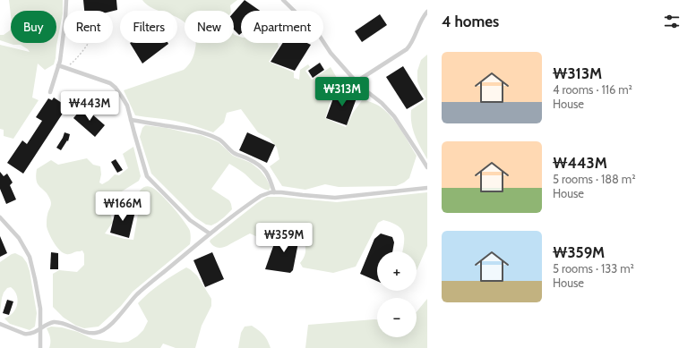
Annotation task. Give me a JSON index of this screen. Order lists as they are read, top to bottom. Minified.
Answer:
{"page":{"heading":"4 homes","chip":["Buy","Rent","Filters","New","Apartment"],"list":[{"name":"₩313M","note":"4 rooms · 116 m² · House"},{"name":"₩443M","note":"5 rooms · 188 m² · House"},{"name":"₩359M","note":"5 rooms · 133 m² · House"}],"price":["₩313M","₩443M","₩166M","₩359M"],"map_buttons":["+","−"]}}
